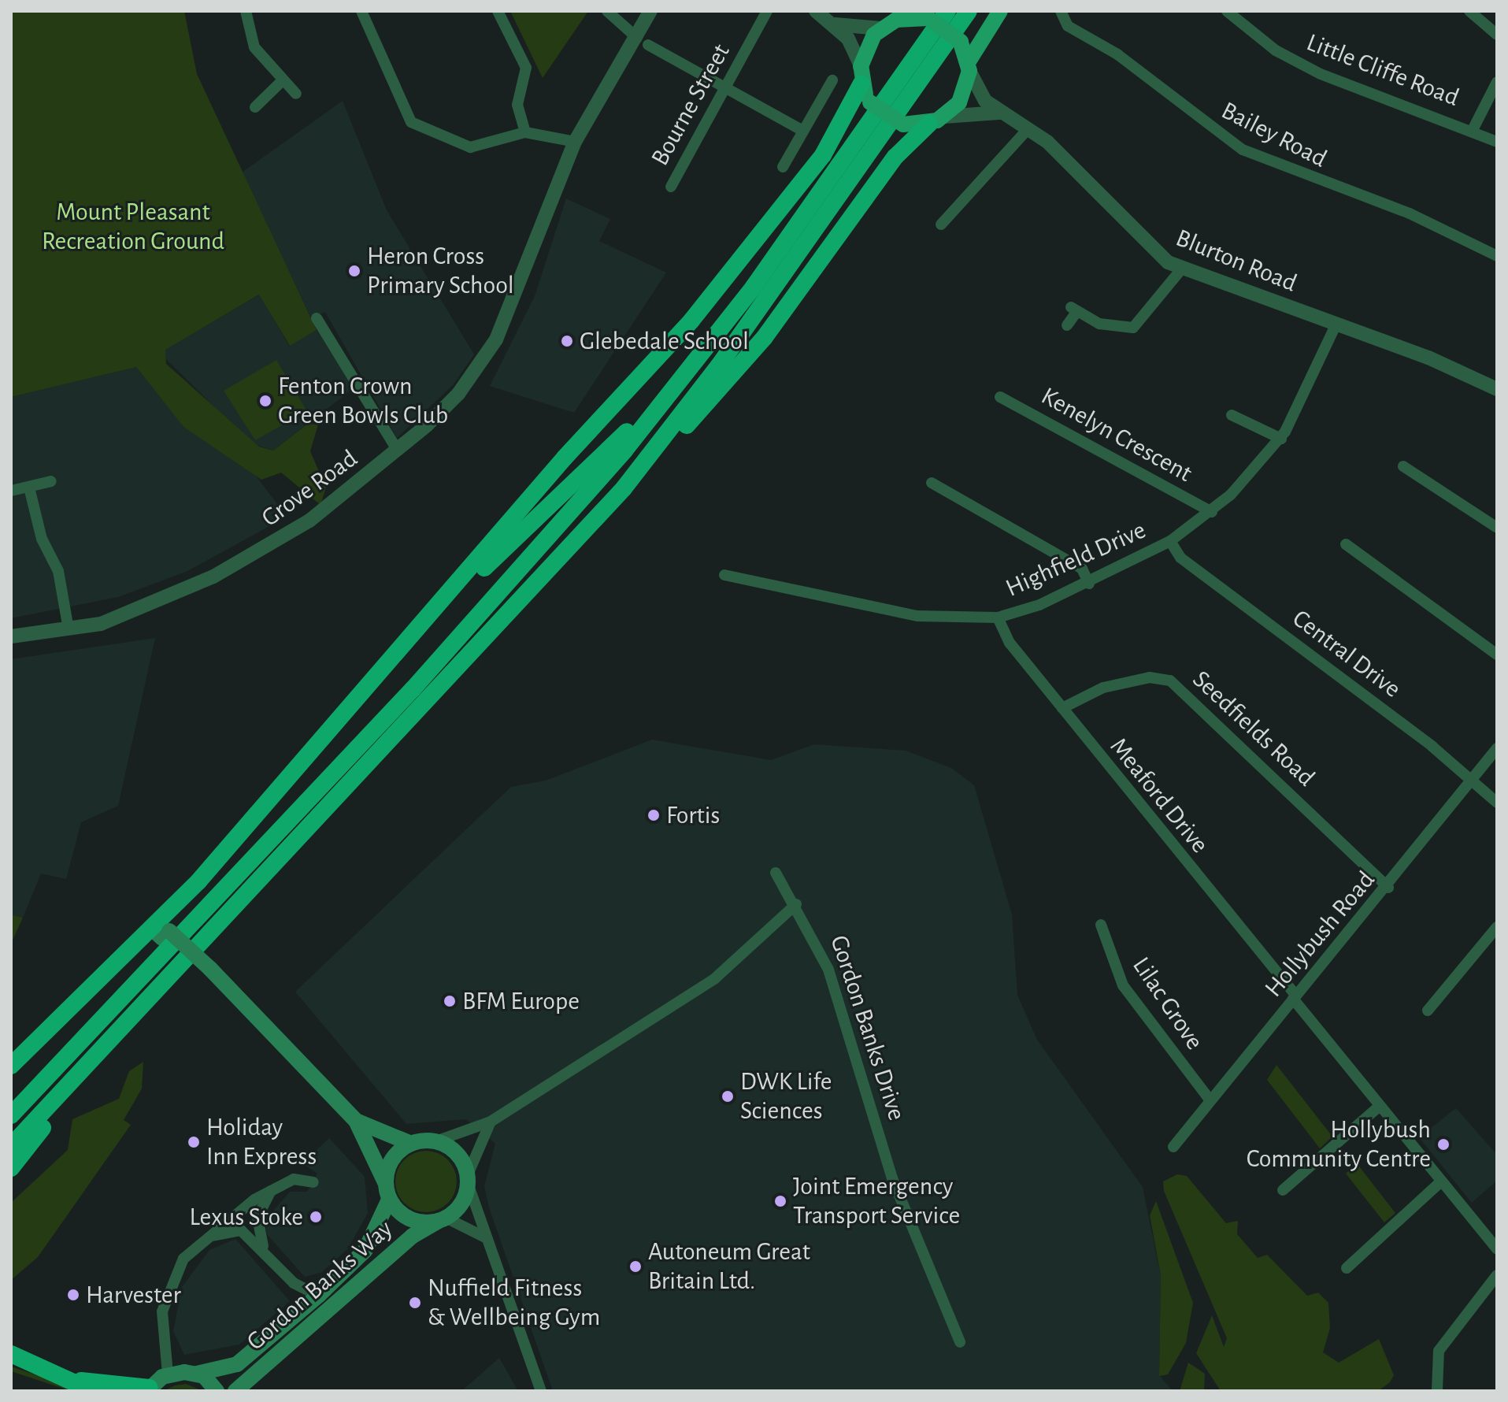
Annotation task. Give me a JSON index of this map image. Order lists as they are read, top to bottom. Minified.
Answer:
{"streets":{"main road":["Gordon Banks Way"],"street":["Little Cliffe Road","Bourne Street","Bailey Road","Blurton Road","Kenelyn Crescent","Grove Road","Highfield Drive","Central Drive","Seedfields Road","Meaford Drive","Hollybush Road","Lilac Grove","Gordon Banks Drive"]},"crossings":[["Blurton Road","Highfield Drive"],["Kenelyn Crescent","Highfield Drive"],["Highfield Drive","Central Drive"],["Highfield Drive","Meaford Drive"],["Central Drive","Hollybush Road"],["Seedfields Road","Meaford Drive"],["Seedfields Road","Hollybush Road"],["Meaford Drive","Hollybush Road"],["Hollybush Road","Lilac Grove"]],"parks":["Mount Pleasant Recreation Ground"],"places":["Heron Cross Primary School","Glebedale School","Fenton Crown Green Bowls Club","Fortis","BFM Europe","DWK Life Sciences","Holiday Inn Express","Hollybush Community Centre","Joint Emergency Transport Service","Lexus Stoke","Autoneum Great Britain Ltd.","Harvester","Nuffield Fitness & Wellbeing Gym"]}
